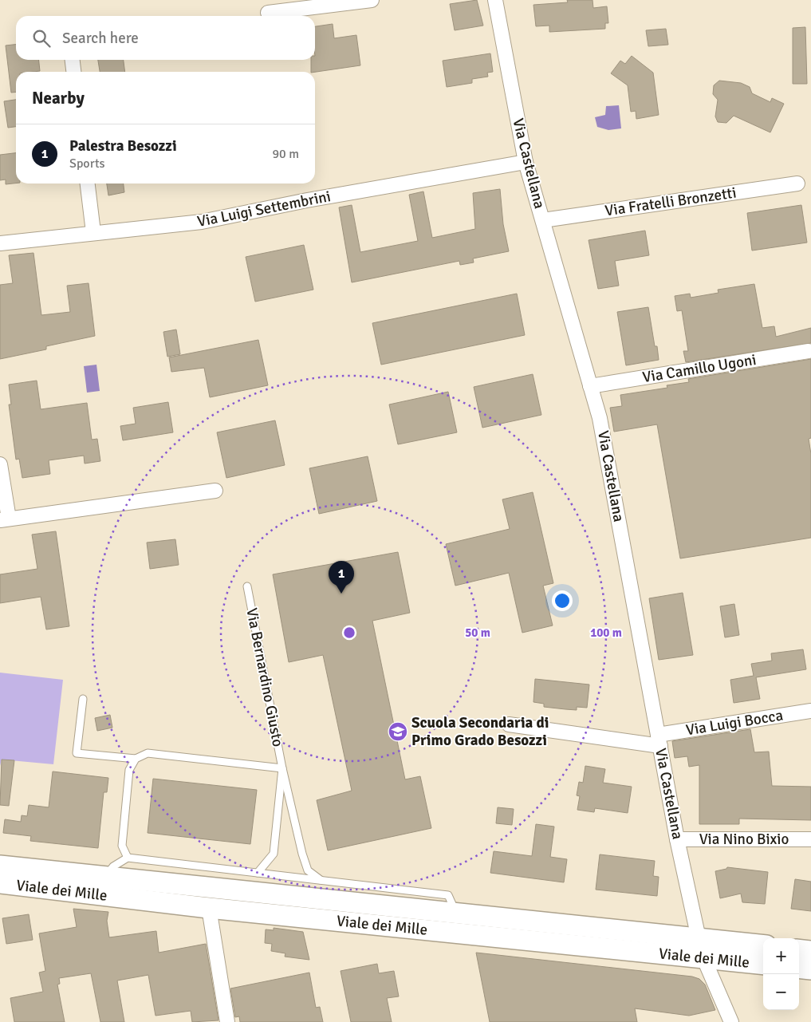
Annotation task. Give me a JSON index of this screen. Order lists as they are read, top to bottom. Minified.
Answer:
{"streets":{"main road":["Viale dei Mille"],"street":["Via Castellana","Via Fratelli Bronzetti","Via Luigi Settembrini","Via Camillo Ugoni","Via Luigi Bocca","Via Nino Bixio"],"lane":["Via Bernardino Giusto"]},"crossings":[["Via Castellana","Via Fratelli Bronzetti"],["Via Castellana","Via Luigi Settembrini"],["Via Castellana","Via Camillo Ugoni"],["Via Castellana","Via Luigi Bocca"],["Via Castellana","Via Nino Bixio"],["Via Castellana","Viale dei Mille"]],"places":{"school or university":["Scuola Secondaria di Primo Grado Besozzi"]},"page":{"search":"Search here","heading":"Nearby","list":[{"mark":"1","name":"Palestra Besozzi","note":"Sports","value":"90 m"}],"pins":"1","map_buttons":["+","−"]},"rings":["50 m","100 m"]}
